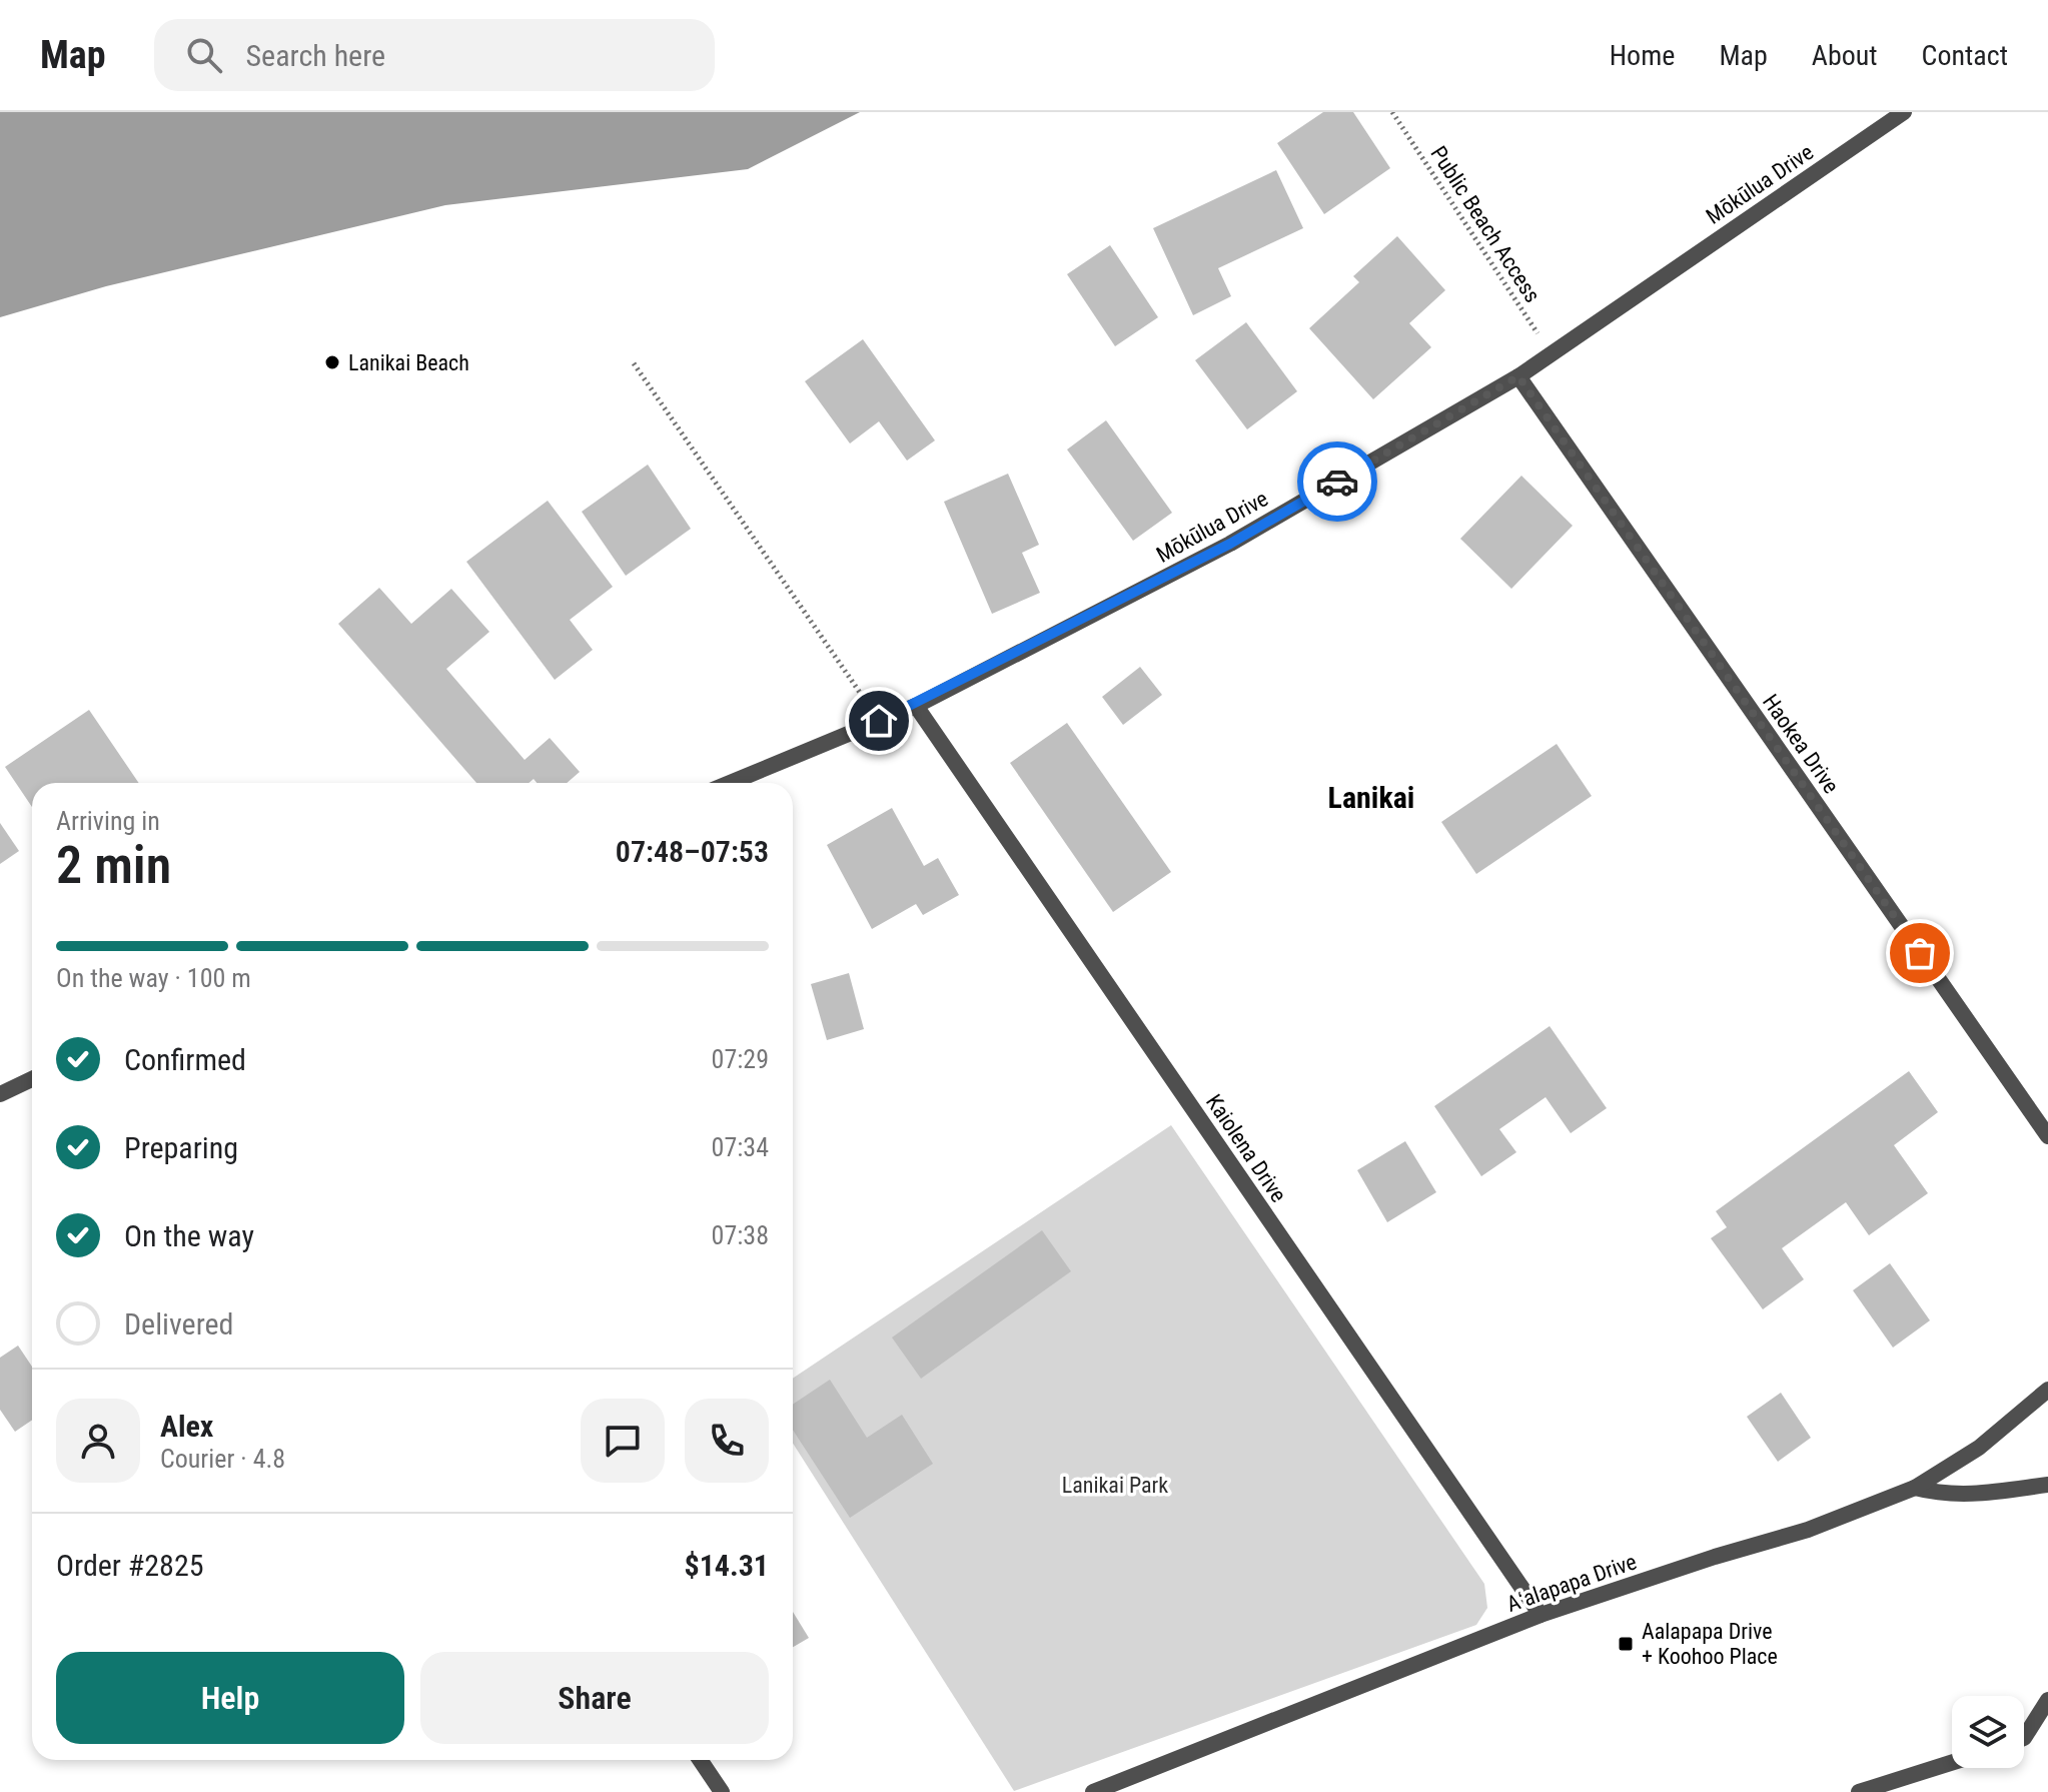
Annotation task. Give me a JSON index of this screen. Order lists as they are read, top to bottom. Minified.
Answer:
{"streets":{"street":["Mōkūlua Drive","Haokea Drive","Kaiolena Drive","Aʻalapapa Drive"],"path":["Public Beach Access"]},"crossings":[["Mōkūlua Drive","Public Beach Access"],["Mōkūlua Drive","Haokea Drive"],["Mōkūlua Drive","Kaiolena Drive"],["Kaiolena Drive","Aʻalapapa Drive"]],"districts":["Lanikai"],"parks":["Lanikai Park"],"places":{"other":["Lanikai Beach"],"transit":["Aalapapa Drive + Koohoo Place"]},"page":{"header":"Map","search":"Search here","nav":["Home","Map","About","Contact"],"heading":["2 min","Arriving in","07:48–07:53"],"panel":["Alex","Courier · 4.8","Order #2825","$14.31"],"bar":"On the way · 100 m","list":[["Confirmed","07:29"],["Preparing","07:34"],["On the way","07:38"],"Delivered"],"buttons":["Help","Share"]}}
